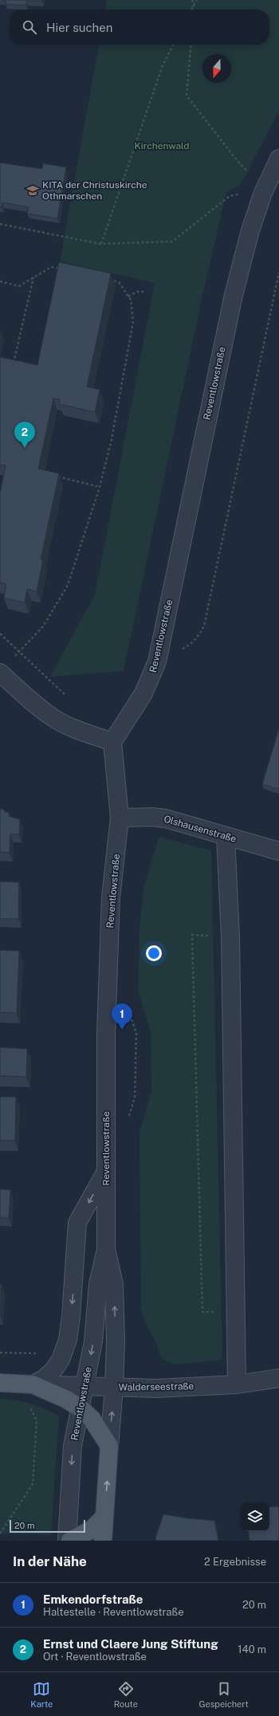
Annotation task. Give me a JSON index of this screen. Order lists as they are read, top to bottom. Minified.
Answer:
{"streets":{"main road":["Reventlowstraße","Walderseestraße"],"street":["Olshausenstraße"]},"crossings":[["Reventlowstraße","Olshausenstraße"],["Reventlowstraße","Walderseestraße"]],"parks":["Kirchenwald"],"places":{"school or university":["KITA der Christuskirche Othmarschen"]},"scale_bar":"20 m","north":"bottom","page":{"search":"Hier suchen","pins":["2","1"],"scale":"20 m","heading":["In der Nähe","2 Ergebnisse"],"list":[{"mark":"1","name":"Emkendorfstraße","note":"Haltestelle · Reventlowstraße","value":"20 m"},{"mark":"2","name":"Ernst und Claere Jung Stiftung","note":"Ort · Reventlowstraße","value":"140 m"}],"nav":["Karte","Route","Gespeichert"]}}
